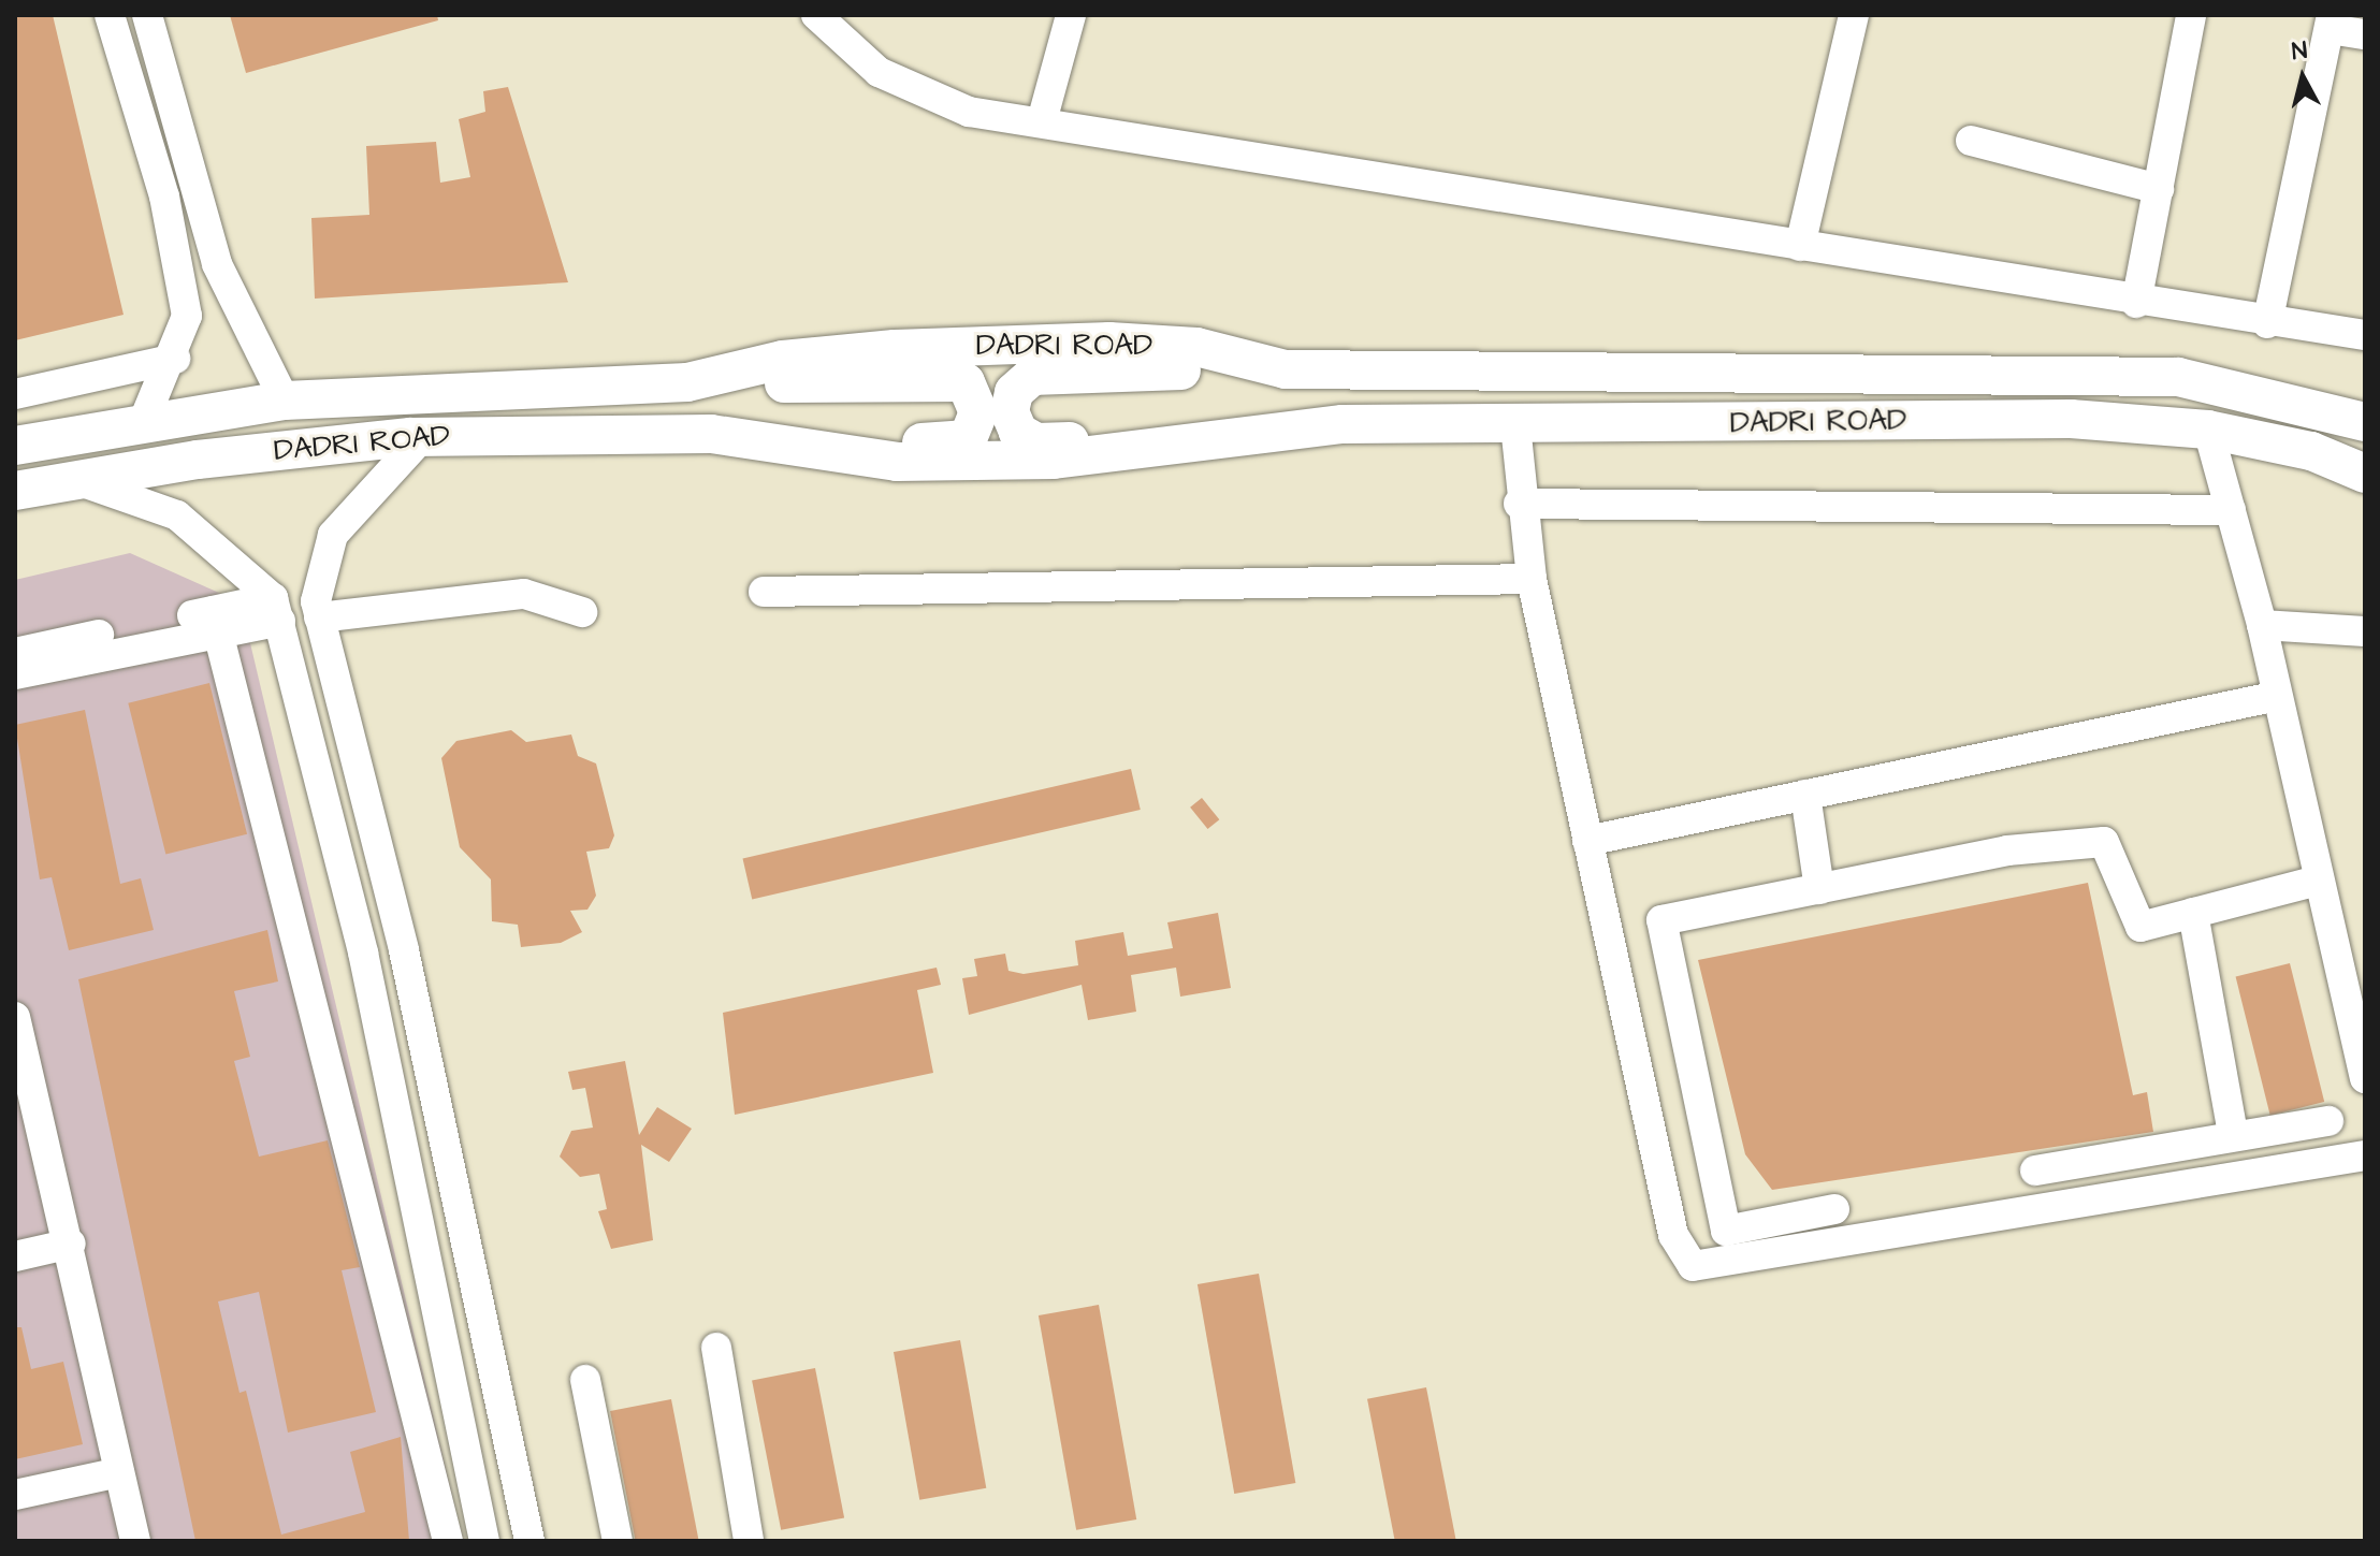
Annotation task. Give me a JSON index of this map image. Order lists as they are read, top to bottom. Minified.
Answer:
{"streets":{"main road":["DADRI ROAD"]},"north":"top"}
